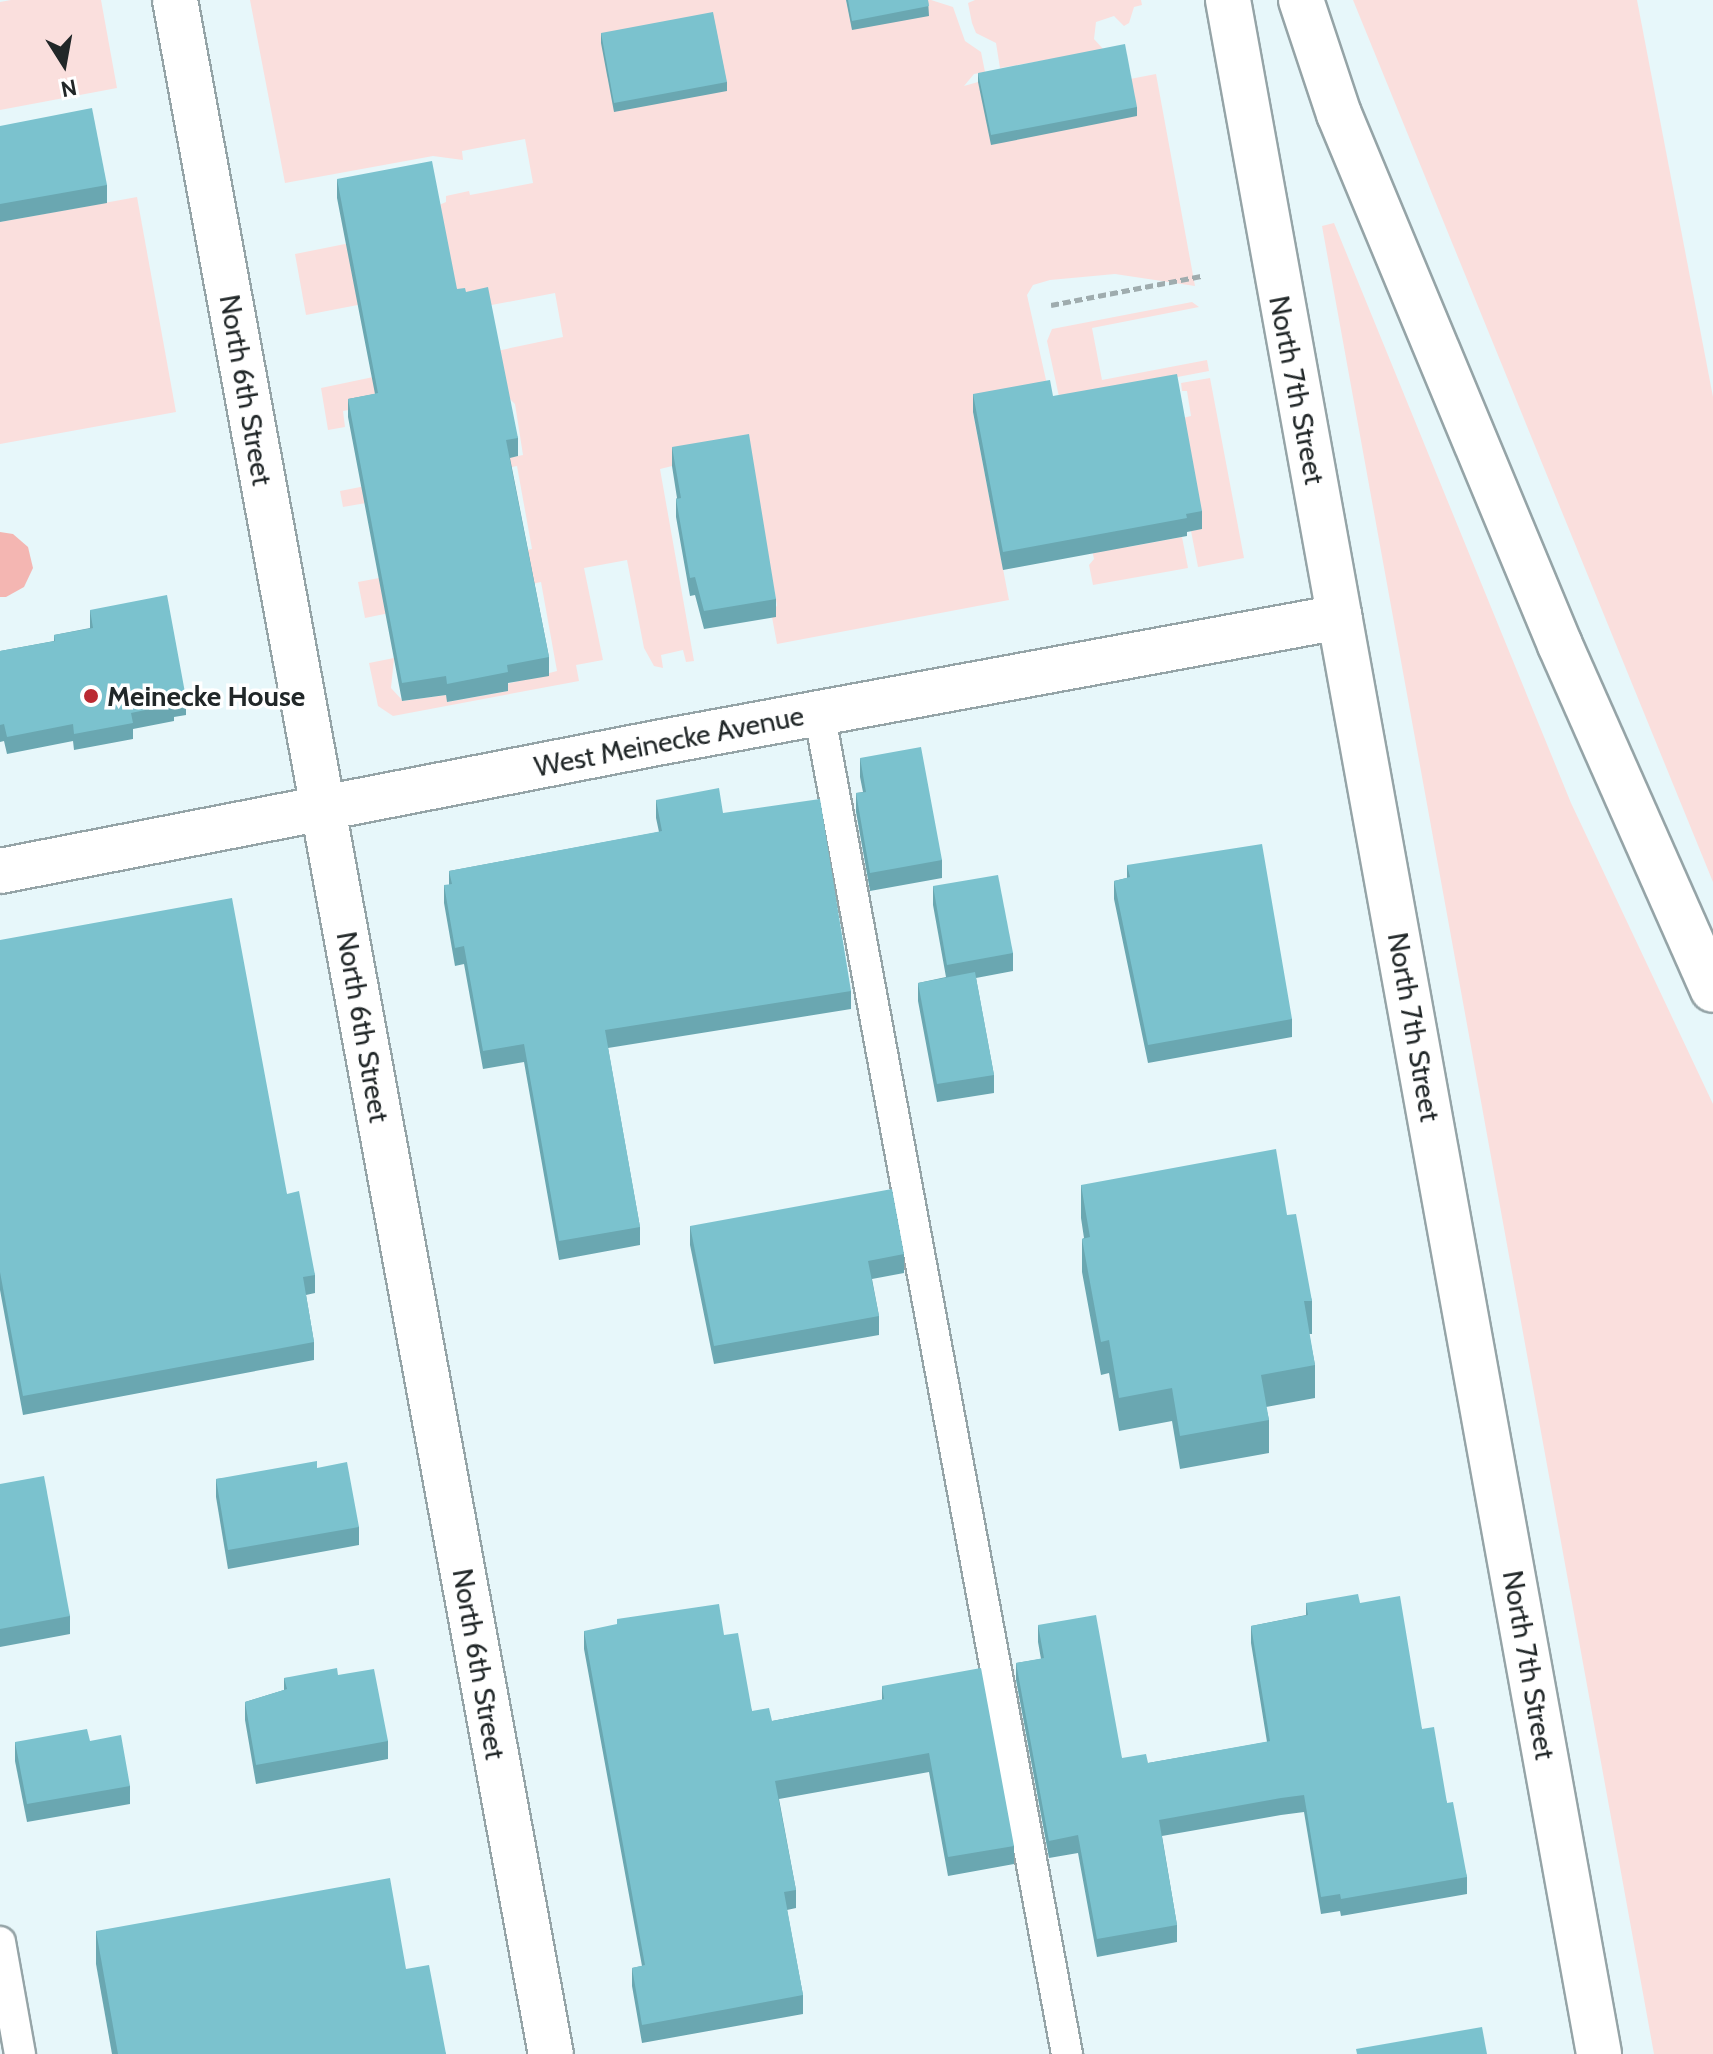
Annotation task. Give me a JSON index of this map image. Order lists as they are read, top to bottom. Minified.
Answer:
{"streets":{"main road":["North 6th Street","North 7th Street","West Meinecke Avenue"]},"crossings":[["North 6th Street","West Meinecke Avenue"],["North 7th Street","West Meinecke Avenue"]],"places":["Meinecke House"],"north":"bottom"}
